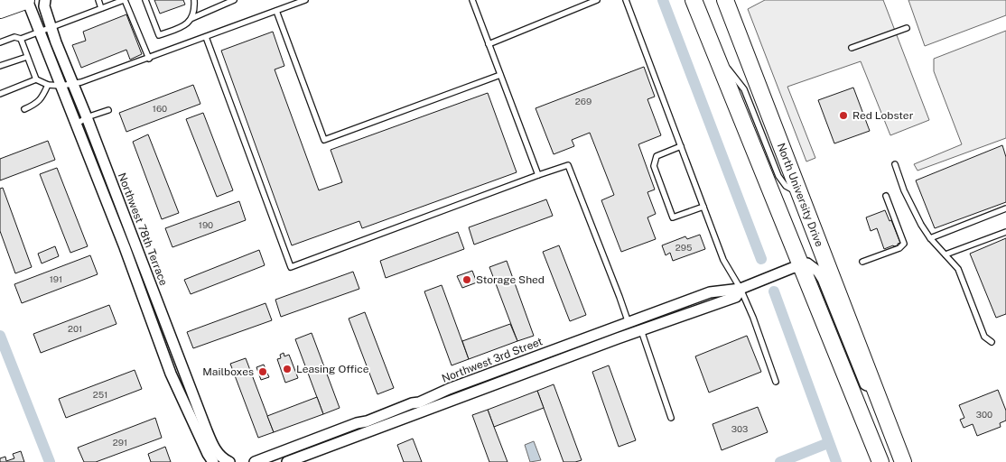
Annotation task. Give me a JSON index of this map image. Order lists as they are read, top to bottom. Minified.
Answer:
{"streets":{"main road":["North University Drive"],"street":["Northwest 78th Terrace","Northwest 3rd Street"]},"crossings":[["North University Drive","Northwest 3rd Street"]],"places":["Red Lobster","Storage Shed","Leasing Office","Mailboxes"],"house_numbers":["269","160","190","295","191","201","251","300","303","291"]}
